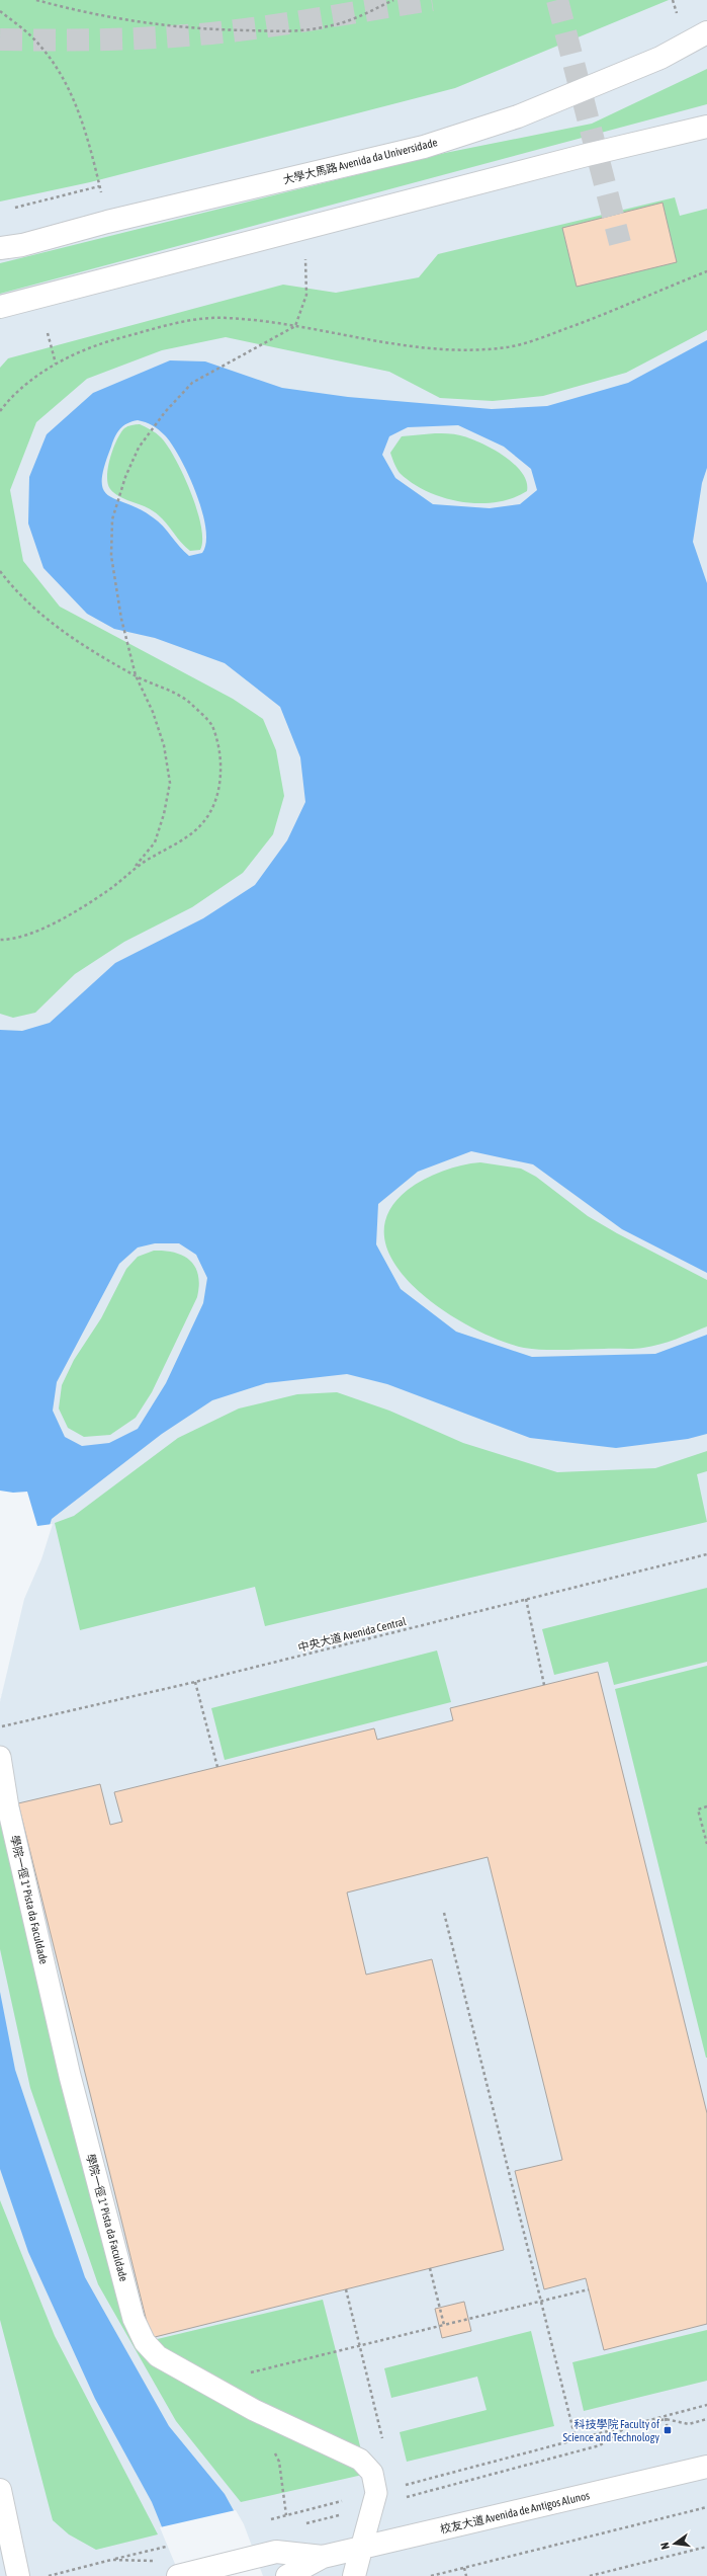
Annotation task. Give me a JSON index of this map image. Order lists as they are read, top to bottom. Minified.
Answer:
{"streets":{"main road":["大學大馬路 Avenida da Universidade","校友大道 Avenida de Antigos Alunos"],"lane":["學院一徑 1ª Pista da Faculdade"],"path":["中央大道 Avenida Central"]},"crossings":[["學院一徑 1ª Pista da Faculdade","校友大道 Avenida de Antigos Alunos"]],"places":{"transit":["科技學院 Faculty of Science and Technology"]},"north":"left"}
